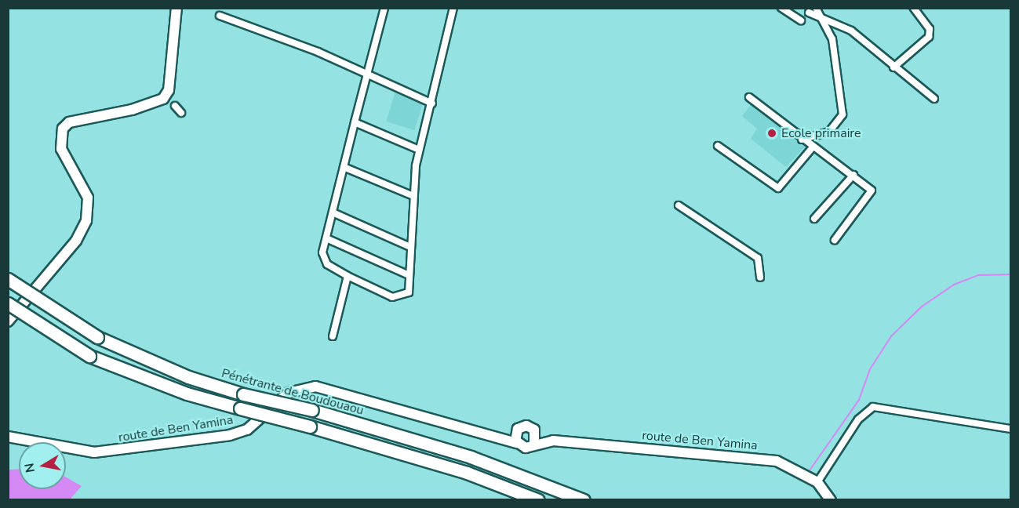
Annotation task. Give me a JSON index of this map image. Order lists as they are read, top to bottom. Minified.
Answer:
{"streets":{"highway":["Pénétrante de Boudouaou"],"street":["route de Ben Yamina"]},"places":["Ecole primaire"],"north":"left"}
